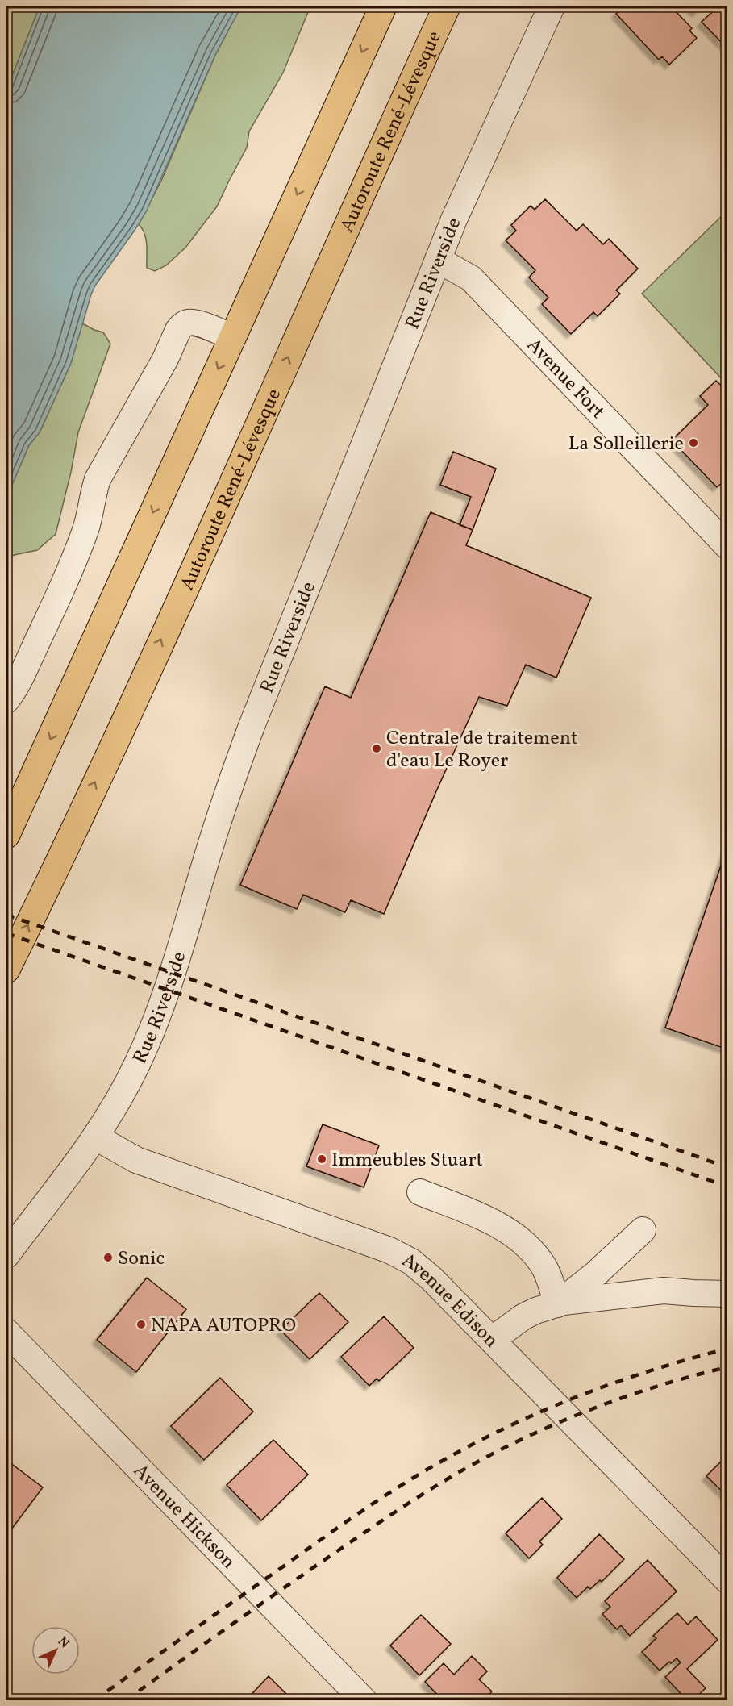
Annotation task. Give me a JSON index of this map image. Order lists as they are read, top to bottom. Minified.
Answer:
{"streets":{"highway":["Autoroute René-Lévesque"],"street":["Rue Riverside","Avenue Fort","Avenue Edison","Avenue Hickson"]},"crossings":[["Rue Riverside","Avenue Fort"],["Rue Riverside","Avenue Edison"]],"places":["La Solleillerie","Centrale de traitement d'eau Le Royer","Immeubles Stuart","Sonic","NAPA AUTOPRO"],"north":"top right"}
